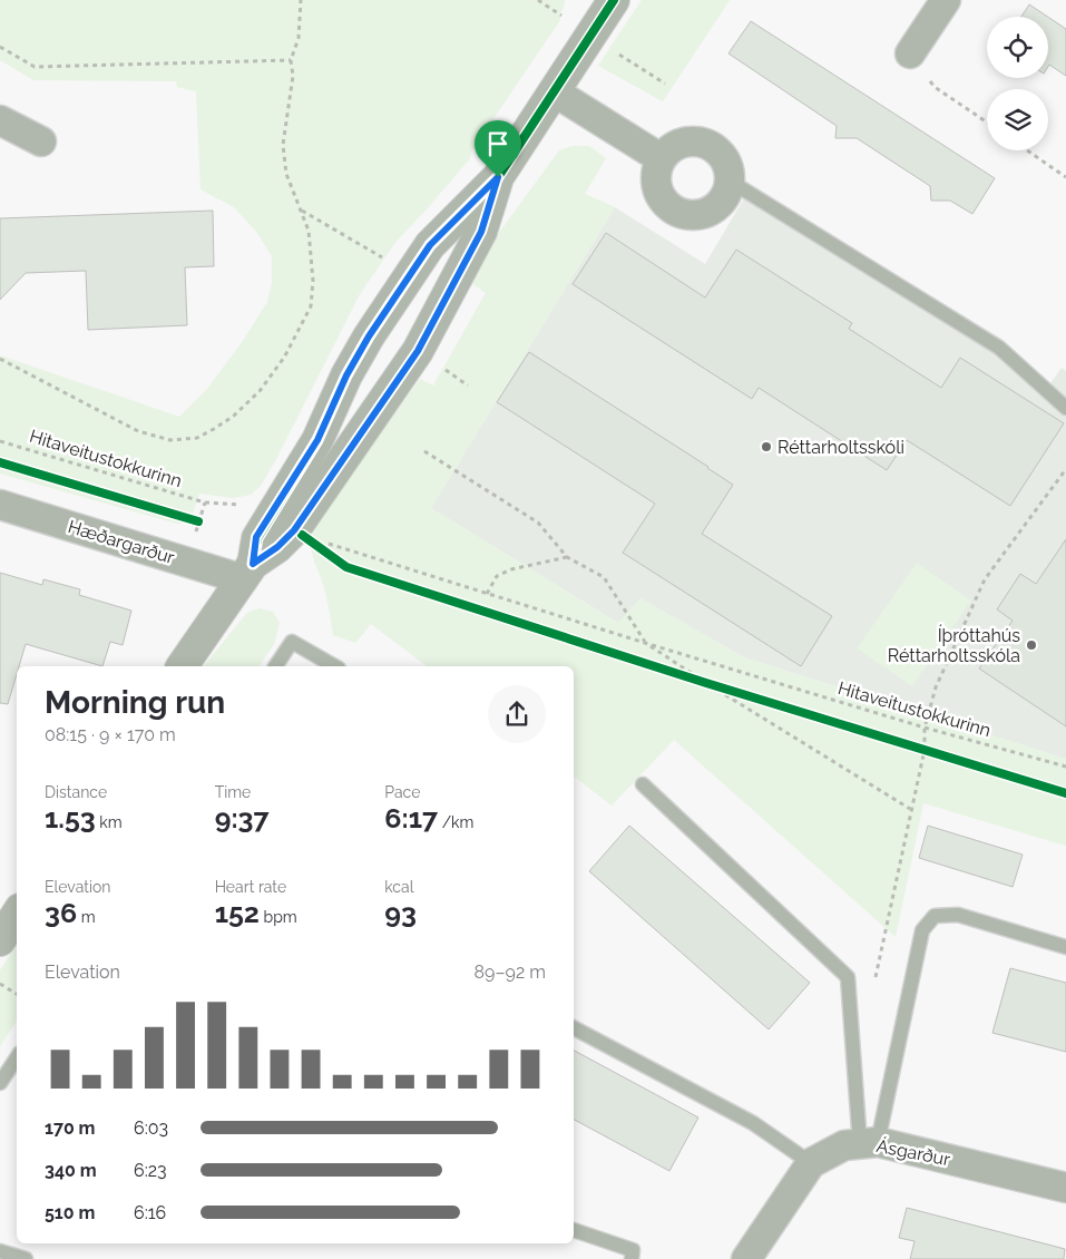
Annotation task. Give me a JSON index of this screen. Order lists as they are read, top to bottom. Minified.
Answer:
{"streets":{"street":["Hæðargarður","Ásgarður"],"path":["Hitaveitustokkurinn"]},"places":["Réttarholtsskóli","Íþróttahús Réttarholtsskóla"],"page":{"heading":["Morning run","08:15 · 9 × 170 m"],"stats":[["Distance","1.53 km"],["Time","9:37"],["Pace","6:17 /km"],["Elevation","36 m"],["Heart rate","152 bpm"],["kcal","93"]],"chart":["Elevation","89–92 m"],"list":[{"name":"170 m","note":"6:03"},{"name":"340 m","note":"6:23"},{"name":"510 m","note":"6:16"}]}}
